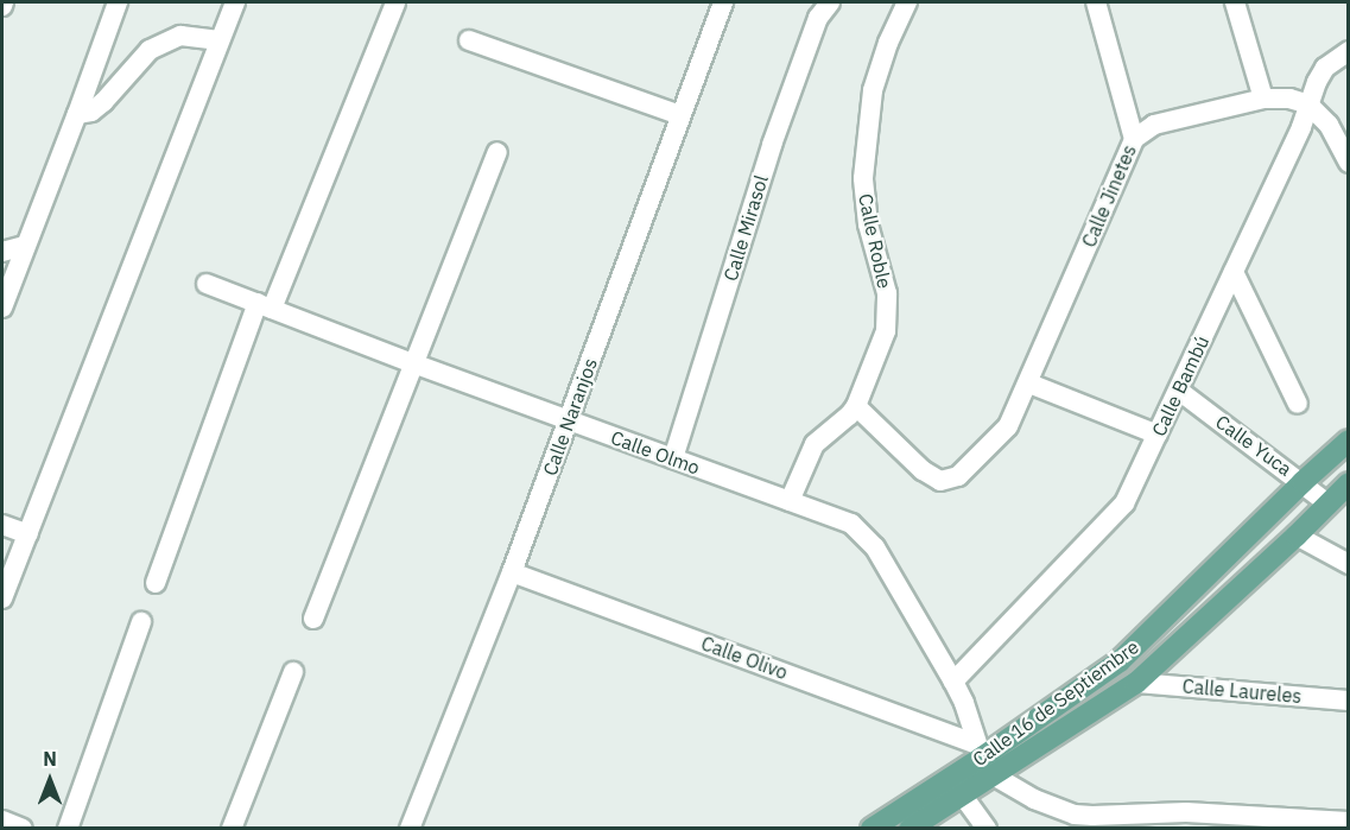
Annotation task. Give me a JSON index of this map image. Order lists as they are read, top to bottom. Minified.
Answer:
{"streets":{"main road":["Calle 16 de Septiembre"],"street":["Calle Jinetes","Calle Mirasol","Calle Roble","Calle Bambú","Calle Naranjos","Calle Yuca","Calle Olmo","Calle Olivo","Calle Laureles"]},"crossings":[["Calle Jinetes","Calle Roble"],["Calle Mirasol","Calle Olmo"],["Calle Roble","Calle Olmo"],["Calle Bambú","Calle Yuca"],["Calle Bambú","Calle Olmo"],["Calle Naranjos","Calle Olmo"],["Calle Naranjos","Calle Olivo"],["Calle Yuca","Calle 16 de Septiembre"],["Calle Olmo","Calle Olivo"],["Calle Olmo","Calle 16 de Septiembre"],["Calle Olivo","Calle 16 de Septiembre"],["Calle Laureles","Calle 16 de Septiembre"]],"north":"top"}
